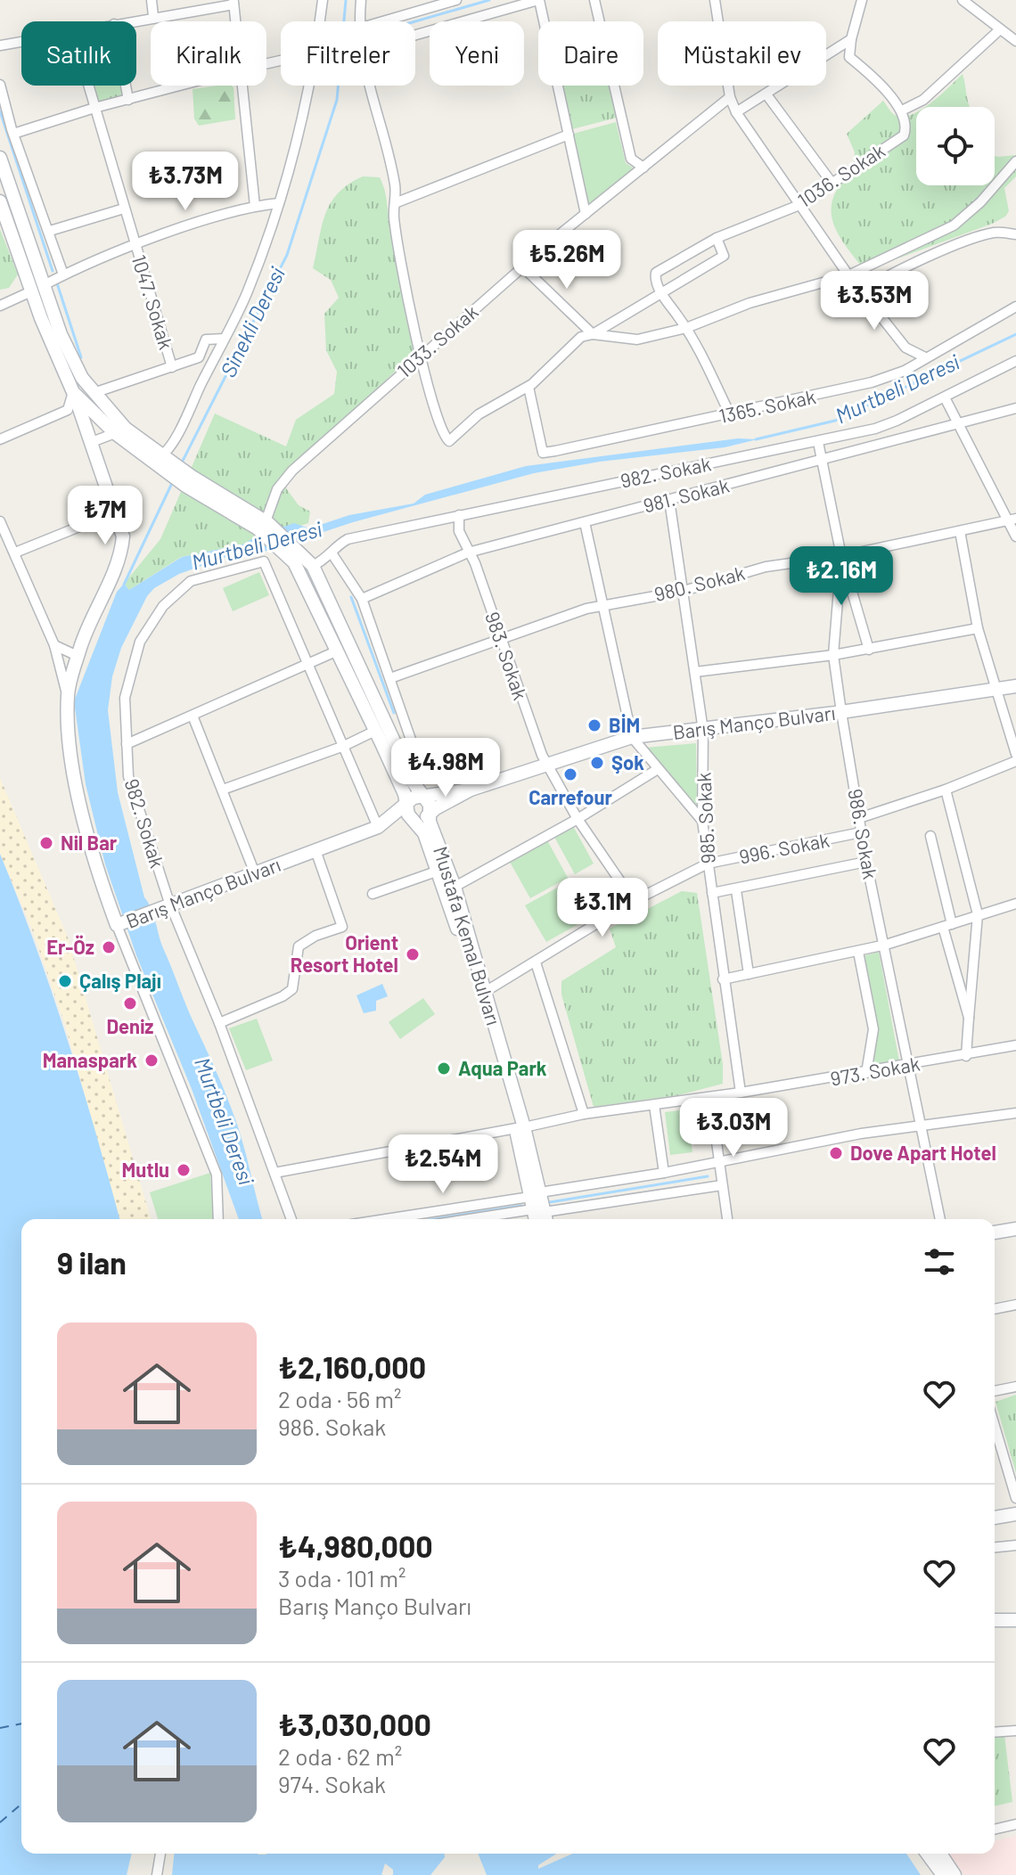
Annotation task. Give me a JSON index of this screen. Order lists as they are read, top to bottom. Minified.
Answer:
{"streets":{"main road":["Barış Manço Bulvarı","Mustafa Kemal Bulvarı"],"street":["1036. Sokak","1047. Sokak","1033. Sokak","1365. Sokak","982. Sokak","981. Sokak","980. Sokak","983. Sokak","985. Sokak","986. Sokak","996. Sokak","973. Sokak"]},"crossings":[["982. Sokak","983. Sokak"],["982. Sokak","Barış Manço Bulvarı"],["982. Sokak","986. Sokak"],["982. Sokak","973. Sokak"],["981. Sokak","983. Sokak"],["981. Sokak","985. Sokak"],["981. Sokak","986. Sokak"],["980. Sokak","983. Sokak"],["980. Sokak","985. Sokak"],["980. Sokak","986. Sokak"],["983. Sokak","Barış Manço Bulvarı"],["983. Sokak","996. Sokak"],["Barış Manço Bulvarı","985. Sokak"],["Barış Manço Bulvarı","986. Sokak"],["Barış Manço Bulvarı","Mustafa Kemal Bulvarı"],["985. Sokak","996. Sokak"],["985. Sokak","973. Sokak"],["986. Sokak","996. Sokak"],["986. Sokak","973. Sokak"],["996. Sokak","Mustafa Kemal Bulvarı"],["Mustafa Kemal Bulvarı","973. Sokak"]],"water":["Sinekli Deresi","Murtbeli Deresi"],"places":["BİM","Şok","Carrefour","Nil Bar","Er-Öz","Orient Resort Hotel","Çalış Plajı","Deniz","Manaspark","Aqua Park","Dove Apart Hotel","Mutlu"],"page":{"chip":["Satılık","Kiralık","Filtreler","Yeni","Daire","Müstakil ev"],"price":["₺3.73M","₺5.26M","₺3.53M","₺7M","₺2.16M","₺4.98M","₺3.1M","₺3.03M","₺2.54M"],"heading":"9 ilan","list":[{"name":"₺2,160,000","note":"2 oda · 56 m² · 986. Sokak"},{"name":"₺4,980,000","note":"3 oda · 101 m² · Barış Manço Bulvarı"},{"name":"₺3,030,000","note":"2 oda · 62 m² · 974. Sokak"}]}}
